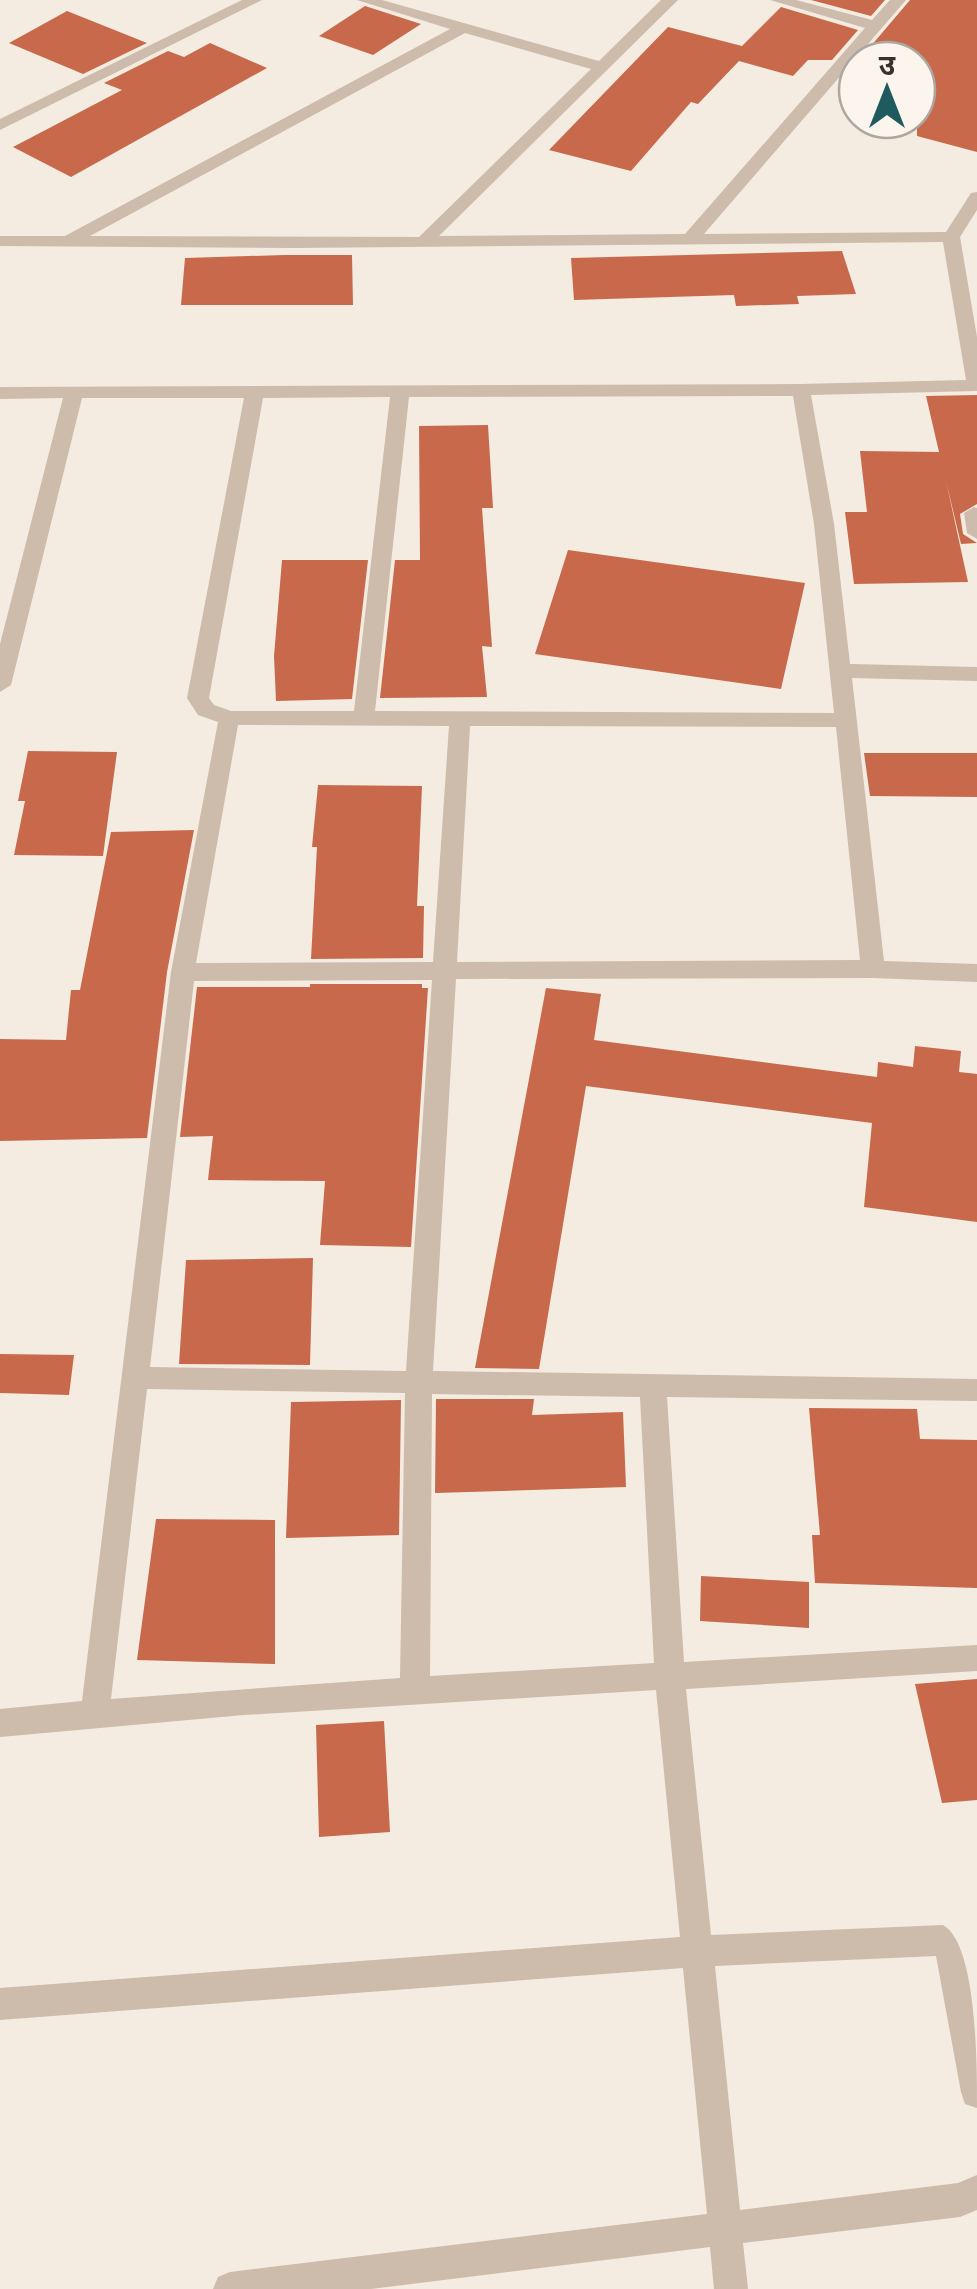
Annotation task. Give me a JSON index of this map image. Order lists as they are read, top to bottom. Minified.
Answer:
{"north":"top"}
